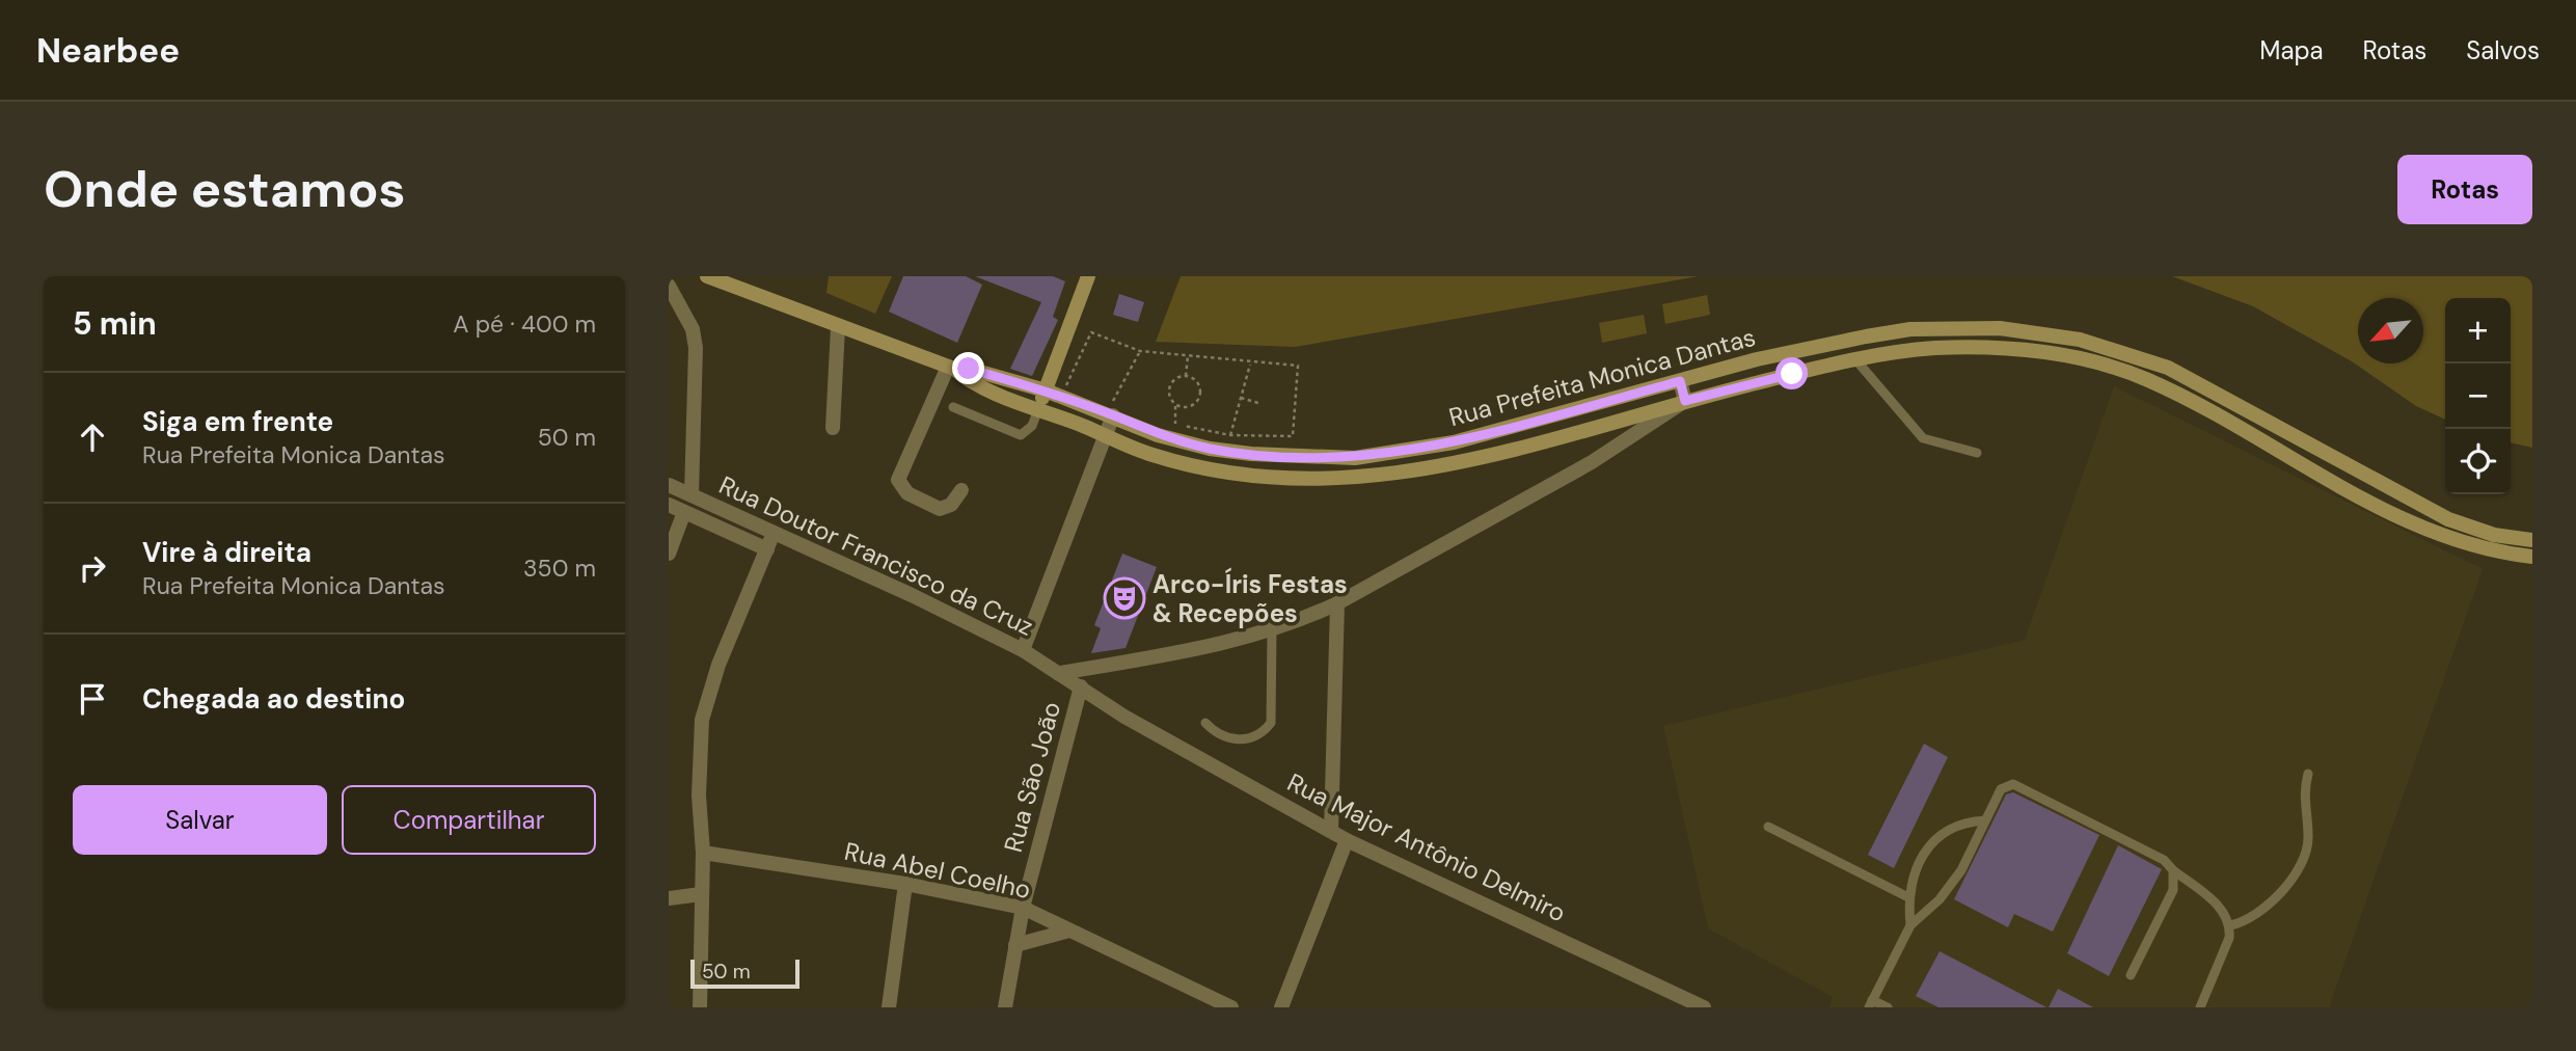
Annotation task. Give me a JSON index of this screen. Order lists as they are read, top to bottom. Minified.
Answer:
{"streets":{"main road":["Rua Prefeita Monica Dantas"],"street":["Rua Doutor Francisco da Cruz","Rua São João","Rua Major Antônio Delmiro","Rua Abel Coelho"]},"crossings":[["Rua Doutor Francisco da Cruz","Rua Major Antônio Delmiro"],["Rua São João","Rua Major Antônio Delmiro"],["Rua São João","Rua Abel Coelho"]],"places":{"theatre":["Arco-Íris Festas & Recepões"]},"scale_bar":"50 m","north":"bottom left","page":{"header":"Nearbee","nav":["Mapa","Rotas","Salvos"],"buttons":["Rotas",["Salvar","Compartilhar"]],"title":"Onde estamos","heading":["5 min","A pé · 400 m"],"map_buttons":["+","−"],"list":[["Siga em frente","Rua Prefeita Monica Dantas","50 m"],["Vire à direita","Rua Prefeita Monica Dantas","350 m"],"Chegada ao destino"],"scale":"50 m"}}
